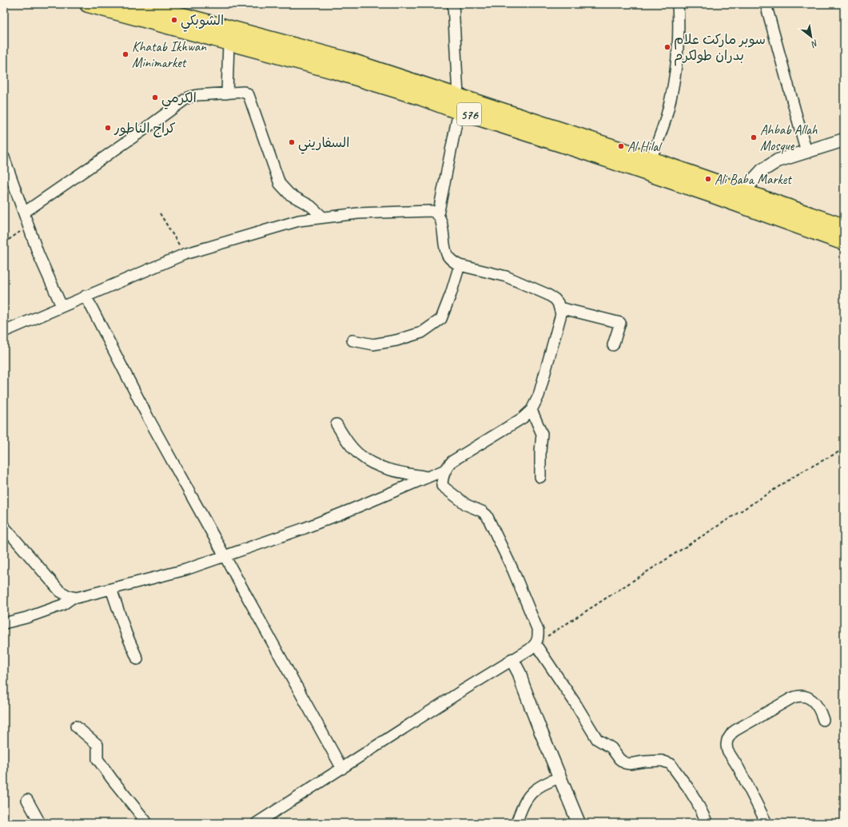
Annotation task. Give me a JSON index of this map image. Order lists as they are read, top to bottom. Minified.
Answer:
{"streets":{"main road":["576"]},"places":["الشوبكي","سوبر ماركت علام بدران طولكرم","Khatab Ikhwan Minimarket","الكرمي","كراج الناطور","Ahbab Allah Mosque","السفاريني","Al Hilal","Ali Baba Market"],"north":"bottom right"}
